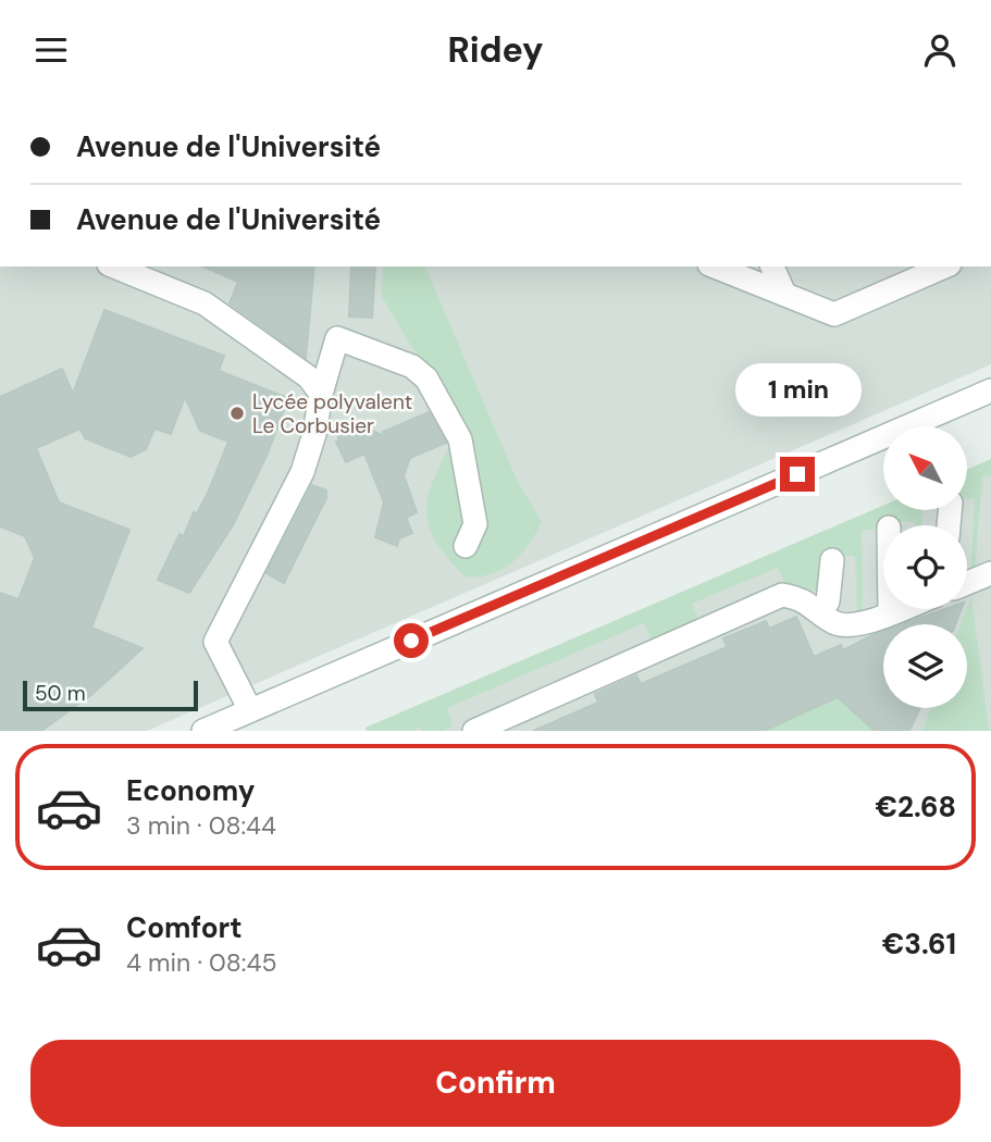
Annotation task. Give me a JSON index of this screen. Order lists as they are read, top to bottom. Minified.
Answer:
{"places":["Lycée polyvalent Le Corbusier"],"scale_bar":"50 m","north":"top left","page":{"header":"Ridey","banner":["Avenue de l'Université","Avenue de l'Université"],"bubble":"1 min","scale":"50 m","list":[{"name":"Economy","note":"3 min · 08:44","value":"€2.68"},{"name":"Comfort","note":"4 min · 08:45","value":"€3.61"}],"buttons":"Confirm"}}
